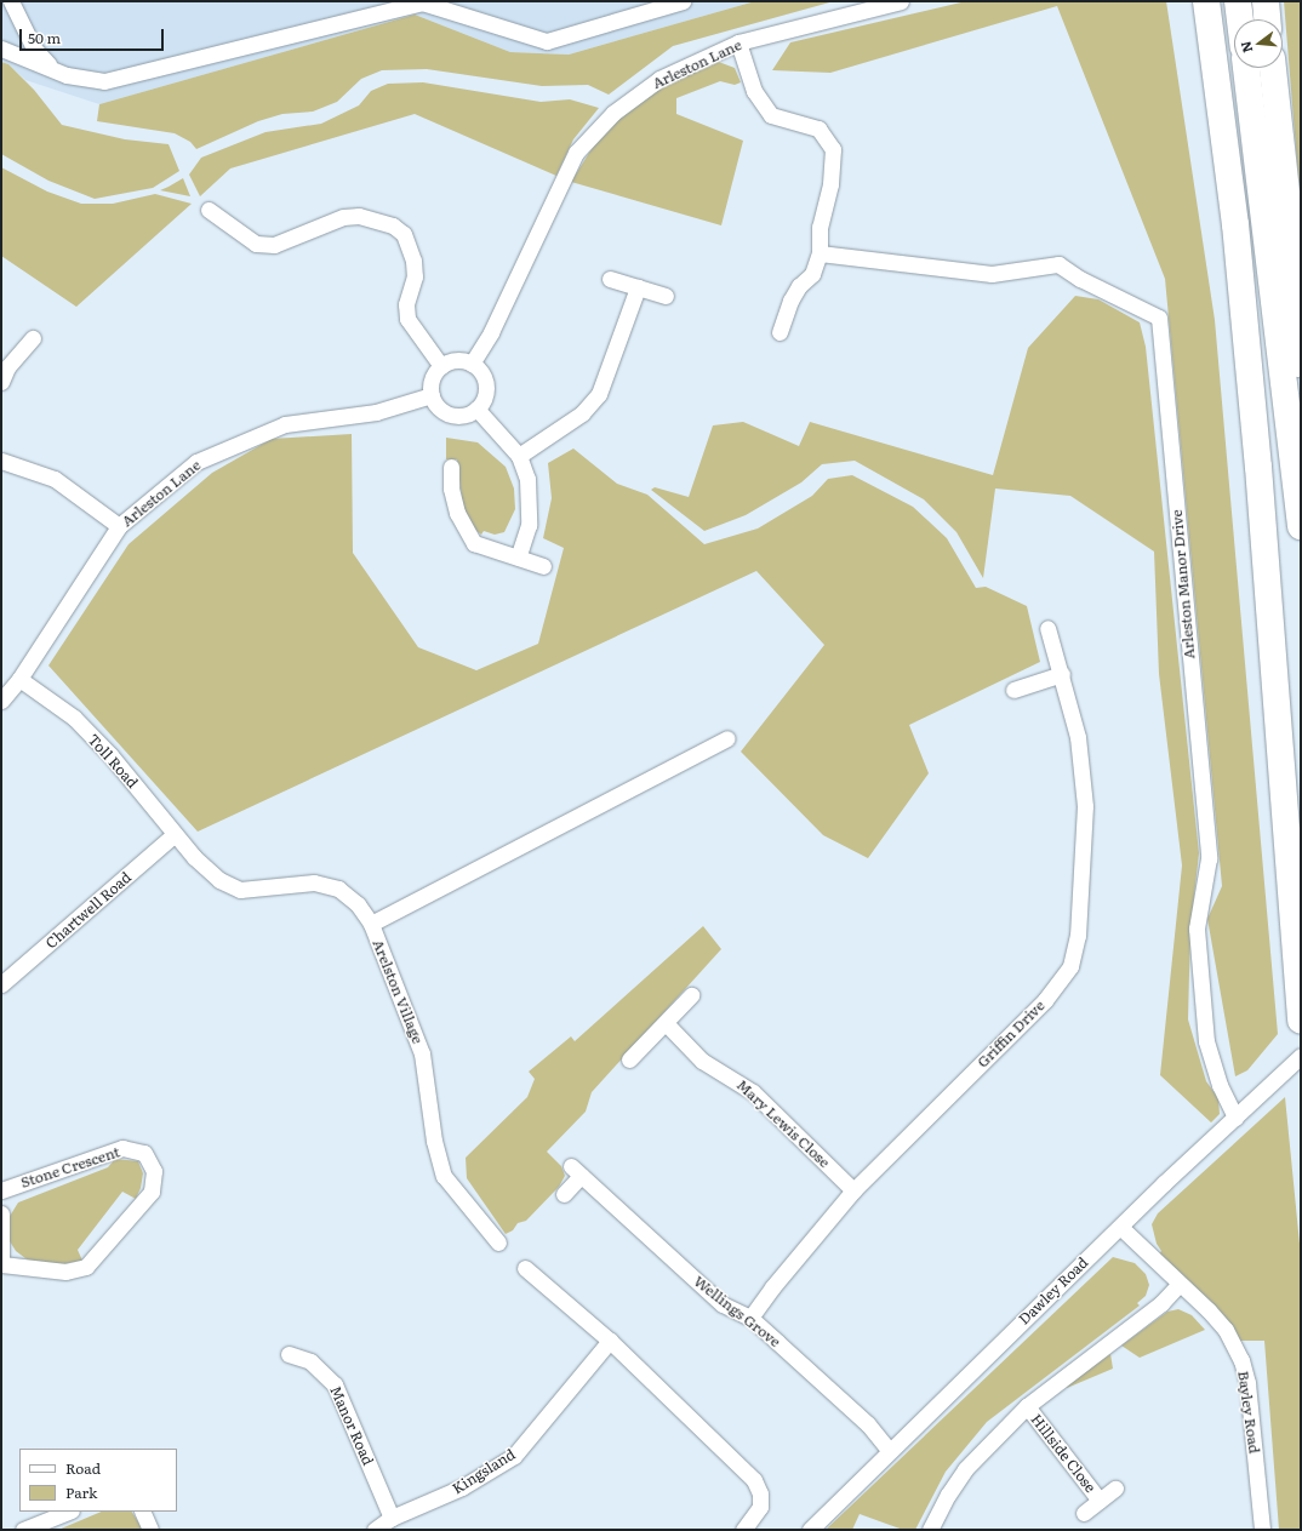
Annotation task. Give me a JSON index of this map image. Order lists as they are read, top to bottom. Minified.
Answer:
{"streets":{"street":["Arleston Lane","Arleston Manor Drive","Toll Road","Chartwell Road","Arelston Village","Griffin Drive","Mary Lewis Close","Stone Crescent","Dawley Road","Wellings Grove","Bayley Road","Manor Road","Hillside Close","Kingsland"]},"crossings":[["Arleston Lane","Toll Road"],["Arleston Manor Drive","Dawley Road"],["Toll Road","Chartwell Road"],["Toll Road","Arelston Village"],["Griffin Drive","Mary Lewis Close"],["Griffin Drive","Wellings Grove"],["Dawley Road","Wellings Grove"],["Dawley Road","Bayley Road"],["Manor Road","Kingsland"]],"legend":["Road","Park"],"scale_bar":"50 m","north":"left"}
